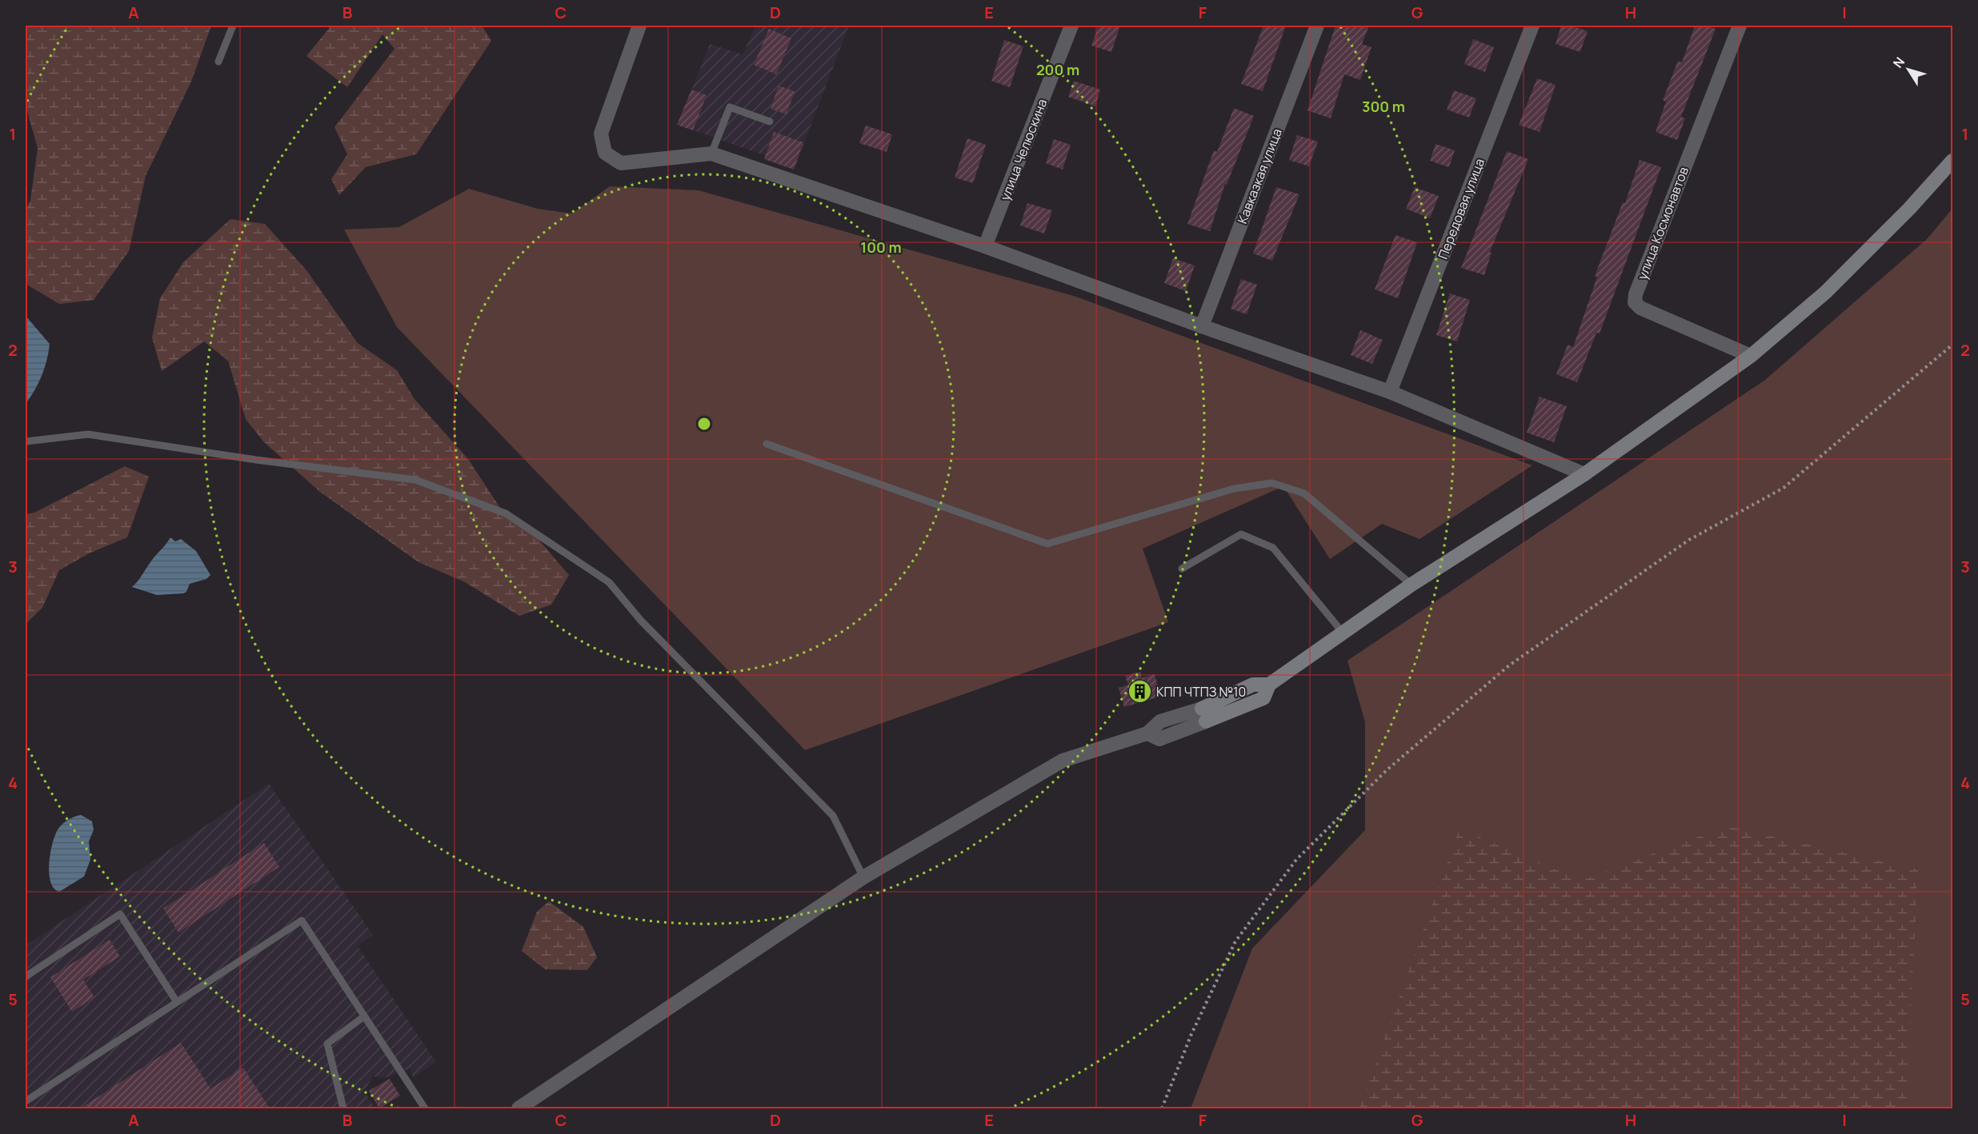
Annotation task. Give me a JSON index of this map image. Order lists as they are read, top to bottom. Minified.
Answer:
{"streets":{"street":["улица Челюскина","Кавказкая улица","Передовая улица","улица Космонавтов"]},"places":{"building":["КПП ЧТПЗ №10"]},"north":"top left","grid":{"columns":["A","B","C","D","E","F","G","H","I"],"rows":["1","2","3","4","5"]},"rings":["200 m","300 m","100 m"]}
